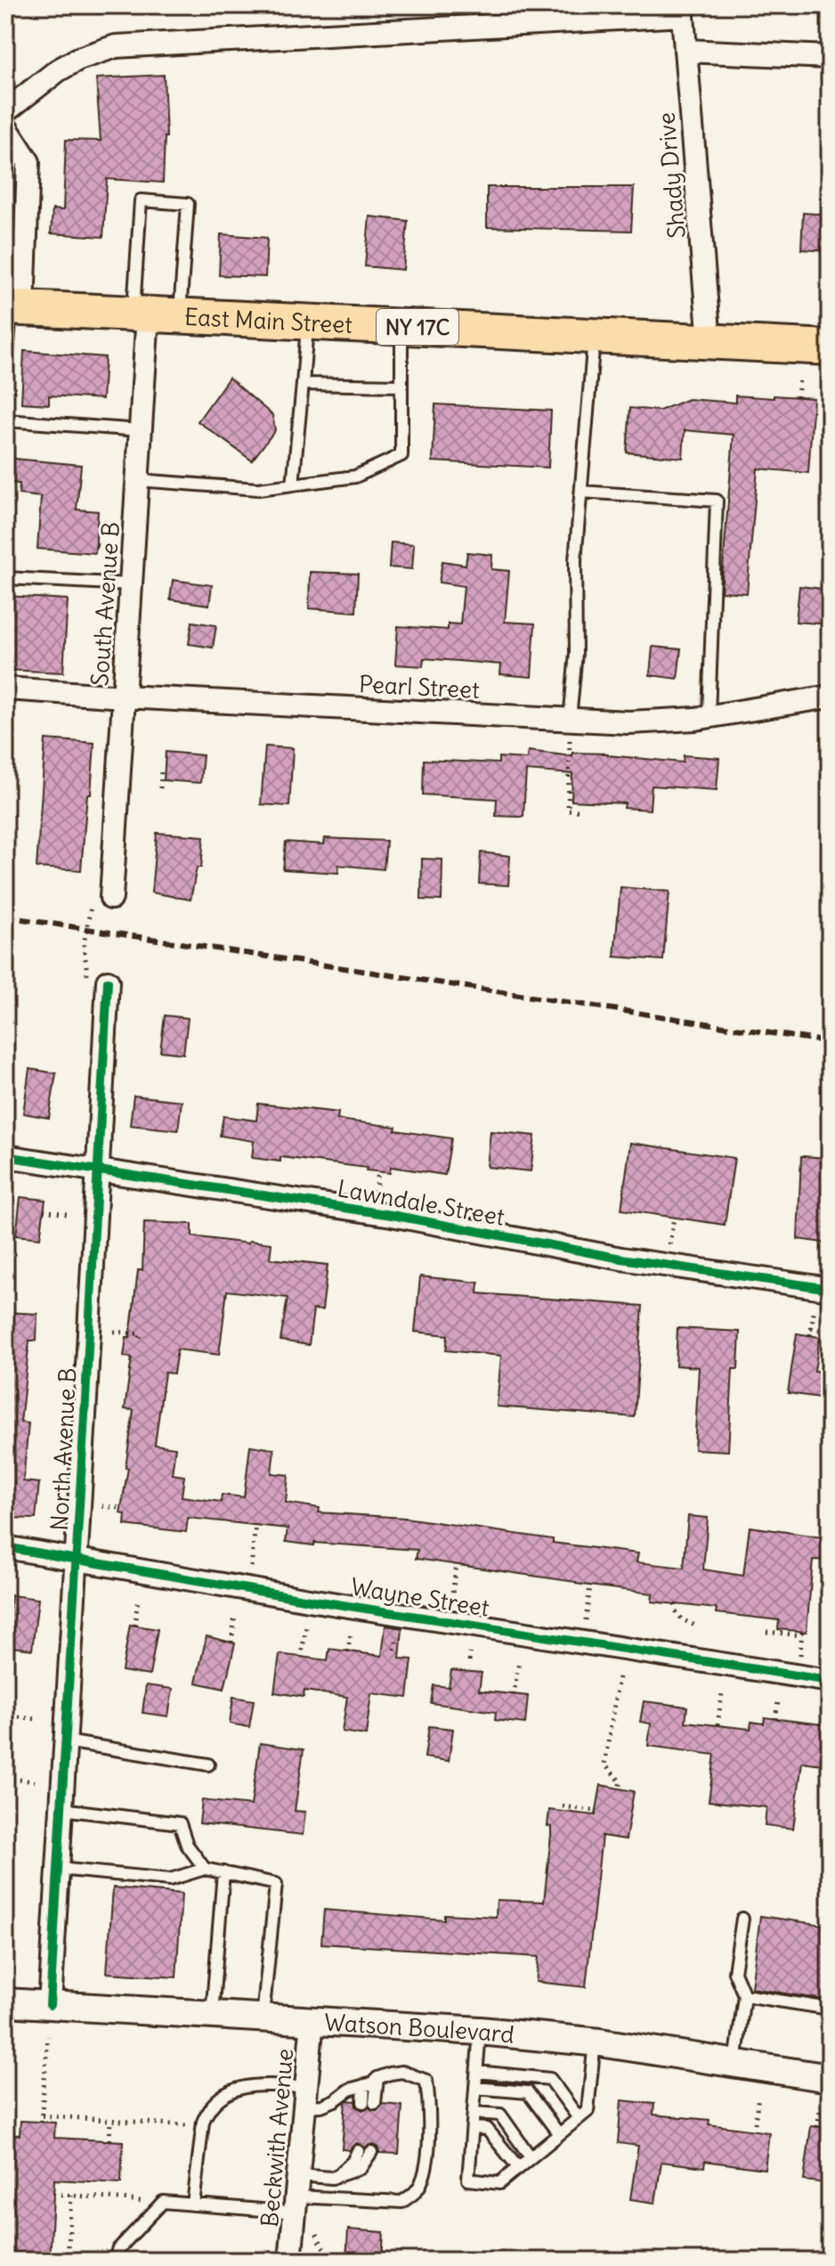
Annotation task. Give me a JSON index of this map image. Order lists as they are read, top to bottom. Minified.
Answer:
{"streets":{"main road":["East Main Street","NY 17C"],"street":["Shady Drive","South Avenue B","Pearl Street","Lawndale Street","North Avenue B","Wayne Street","Watson Boulevard","Beckwith Avenue"]},"crossings":[["Shady Drive","East Main Street"],["East Main Street","South Avenue B"],["South Avenue B","Pearl Street"],["Lawndale Street","North Avenue B"],["North Avenue B","Wayne Street"],["North Avenue B","Watson Boulevard"],["Watson Boulevard","Beckwith Avenue"]]}
